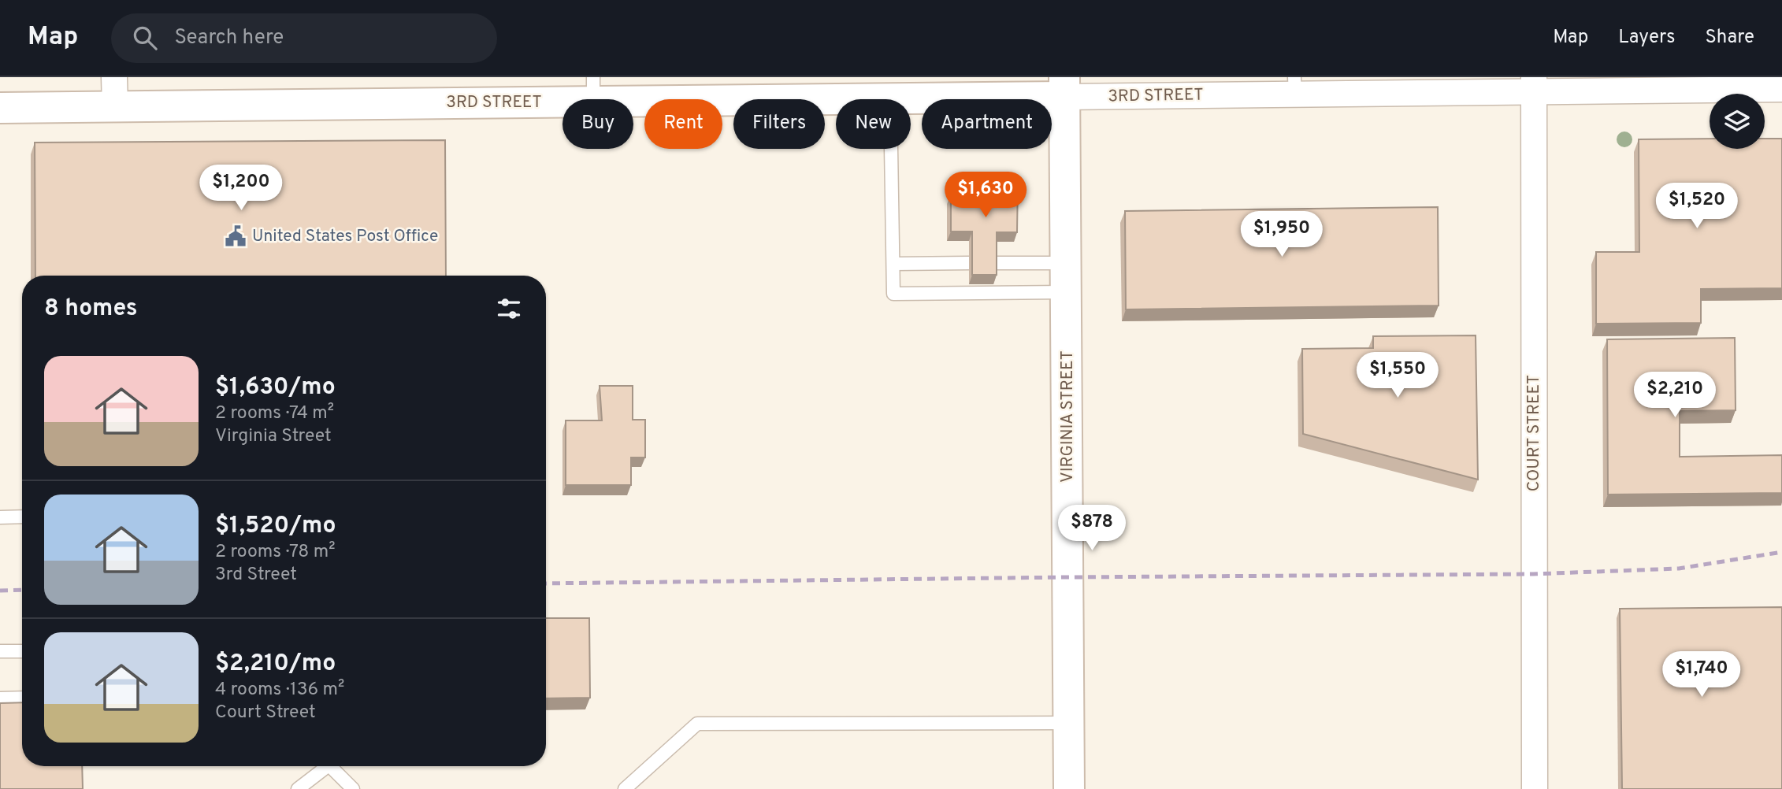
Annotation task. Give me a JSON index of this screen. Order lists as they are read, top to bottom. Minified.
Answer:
{"streets":{"main road":["3RD STREET","VIRGINIA STREET"],"street":["COURT STREET"]},"crossings":[["3RD STREET","VIRGINIA STREET"],["3RD STREET","COURT STREET"]],"places":{"public building":["United States Post Office"]},"page":{"header":"Map","search":"Search here","nav":["Map","Layers","Share"],"chip":["Buy","Rent","Filters","New","Apartment"],"price":["$1,200","$1,630","$1,520","$1,950","$1,550","$2,210","$878","$1,740"],"heading":"8 homes","list":[{"name":"$1,630/mo","note":"2 rooms · 74 m² · Virginia Street"},{"name":"$1,520/mo","note":"2 rooms · 78 m² · 3rd Street"},{"name":"$2,210/mo","note":"4 rooms · 136 m² · Court Street"}]}}
